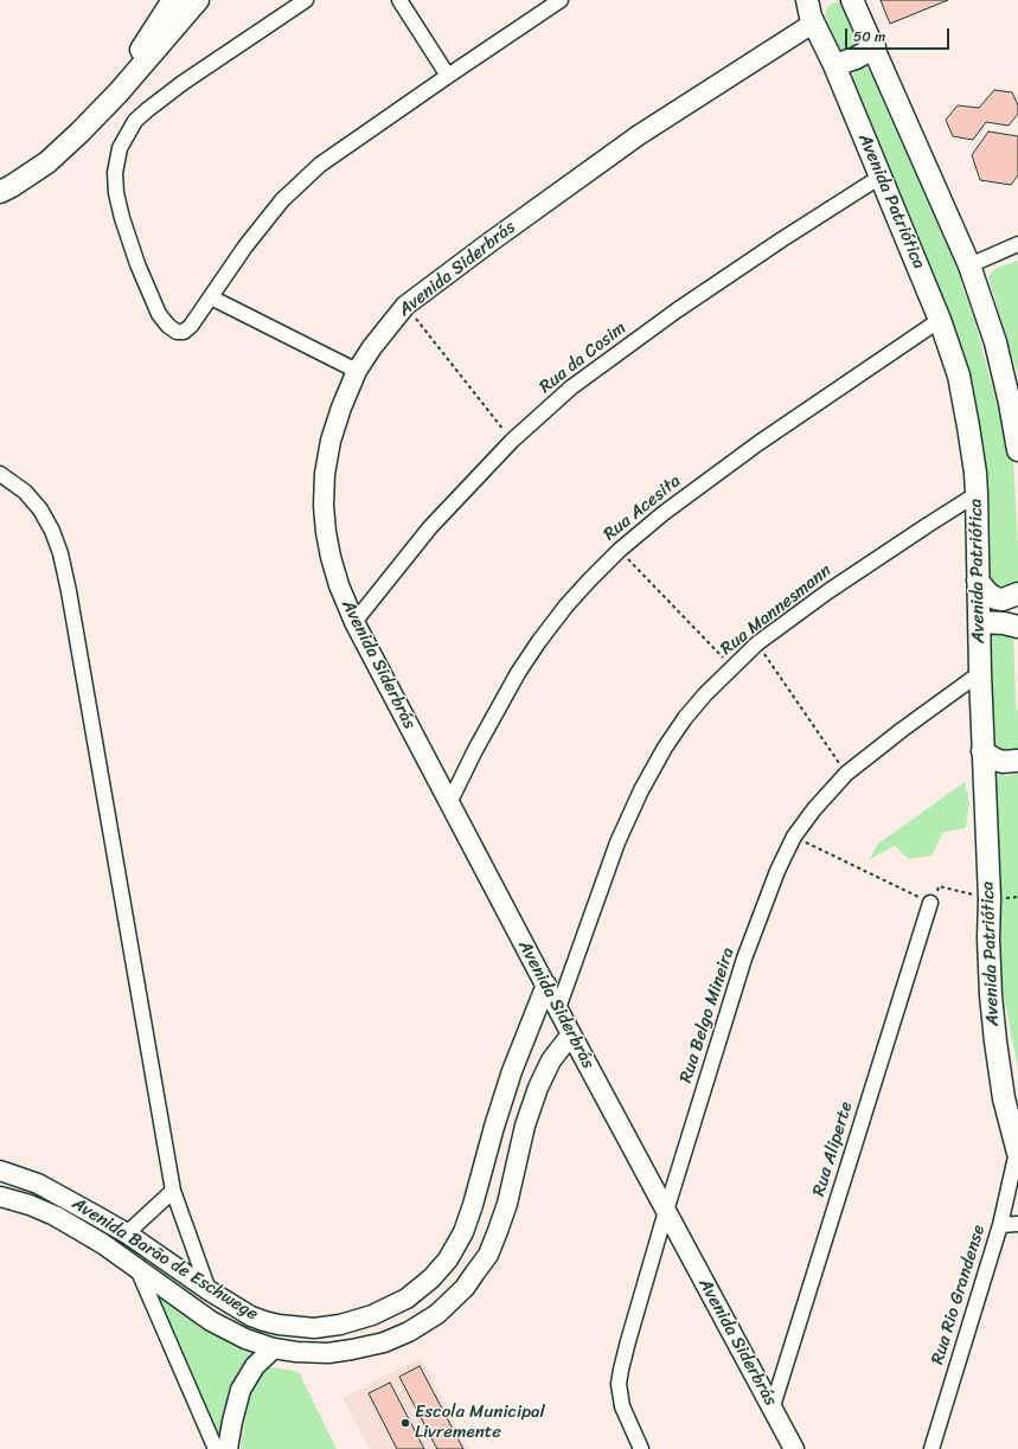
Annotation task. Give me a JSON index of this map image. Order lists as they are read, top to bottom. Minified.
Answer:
{"streets":{"main road":["Avenida Patriótica"],"street":["Avenida Siderbrás","Rua da Cosim","Rua Acesita","Rua Mannesmann","Rua Belgo Mineira","Rua Aliperte","Avenida Barão de Eschwege","Rua Rio Grandense"]},"crossings":[["Avenida Patriótica","Avenida Siderbrás"],["Avenida Patriótica","Rua da Cosim"],["Avenida Patriótica","Rua Acesita"],["Avenida Patriótica","Rua Mannesmann"],["Avenida Patriótica","Rua Belgo Mineira"],["Avenida Patriótica","Rua Rio Grandense"],["Avenida Siderbrás","Rua da Cosim"],["Avenida Siderbrás","Rua Acesita"],["Avenida Siderbrás","Rua Mannesmann"],["Avenida Siderbrás","Rua Belgo Mineira"],["Avenida Siderbrás","Rua Aliperte"],["Avenida Siderbrás","Avenida Barão de Eschwege"]],"places":["Escola Municipal Livremente"],"scale_bar":"50 m"}
